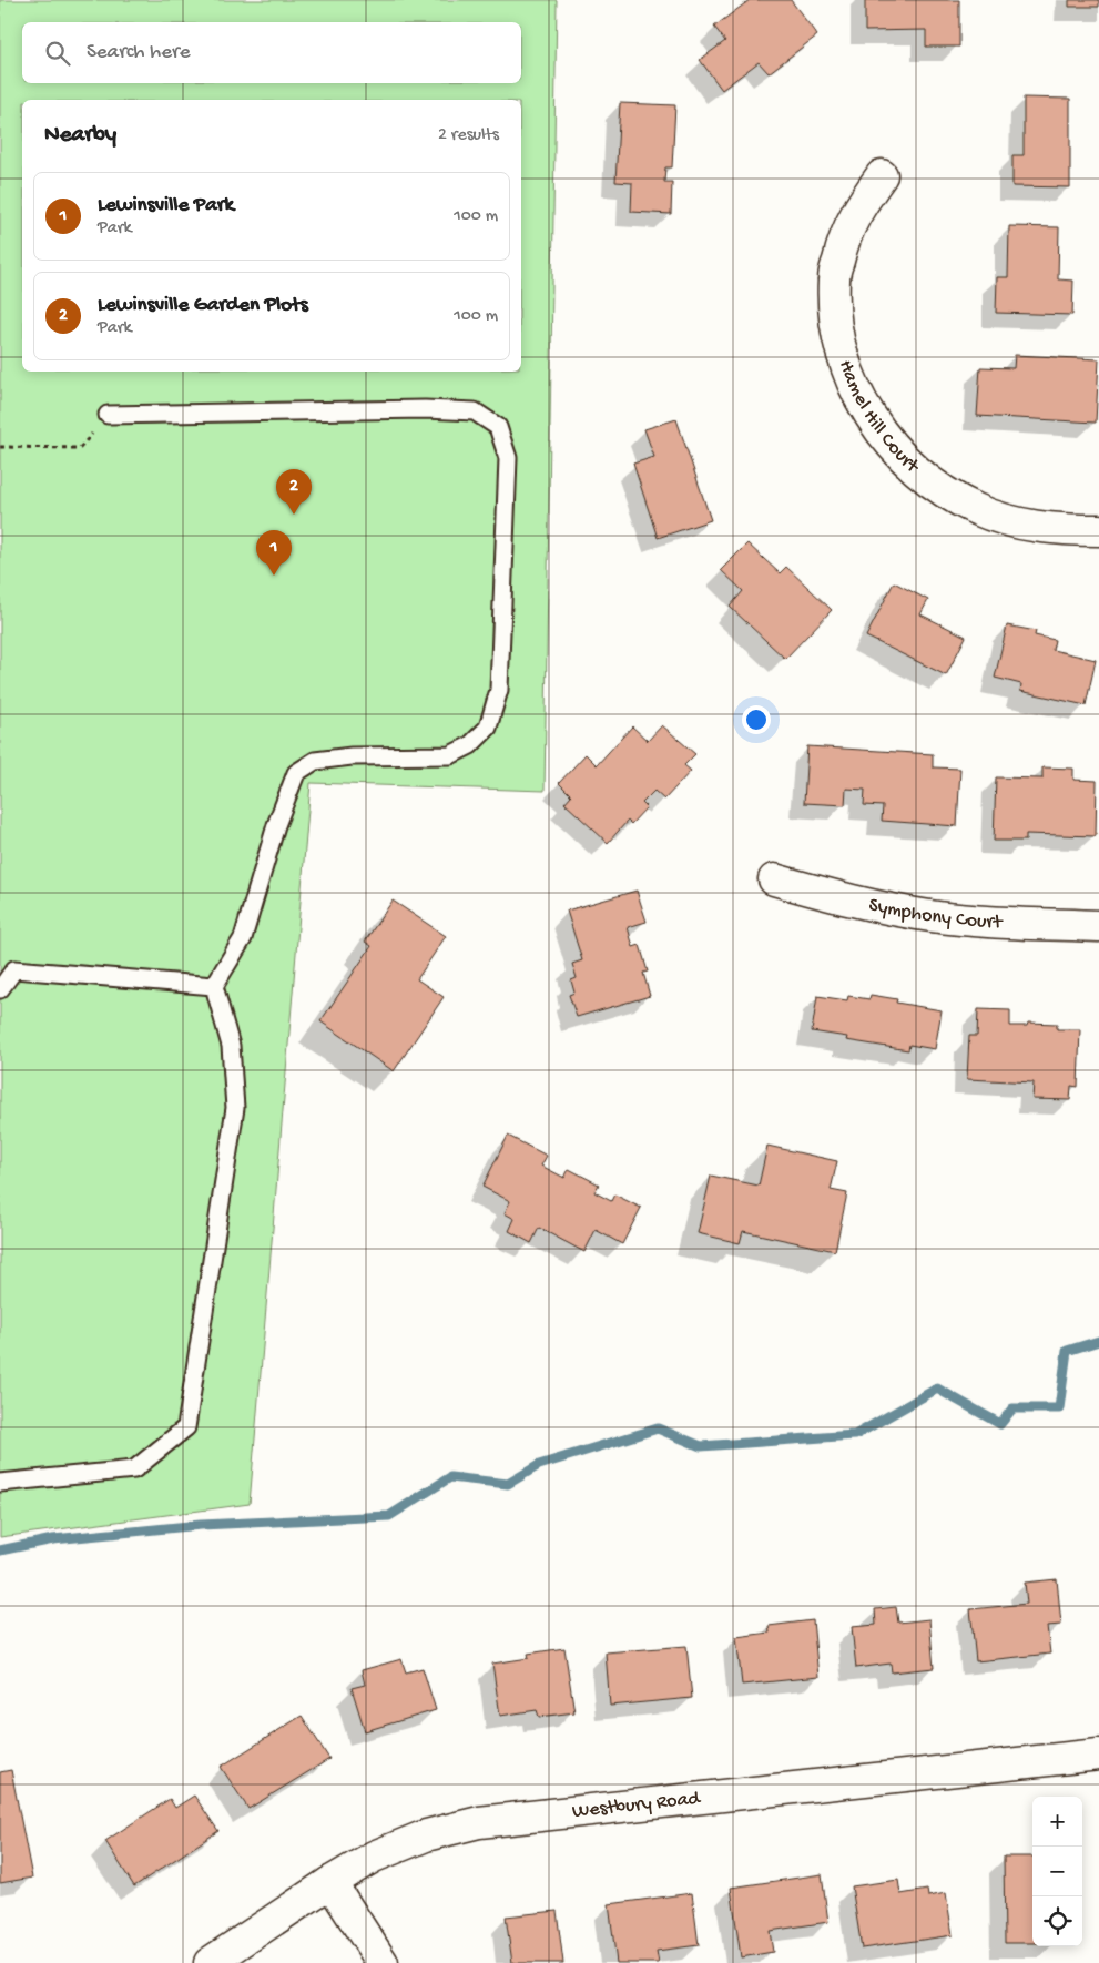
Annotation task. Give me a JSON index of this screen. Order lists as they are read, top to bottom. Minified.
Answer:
{"streets":{"street":["Hamel Hill Court","Symphony Court","Westbury Road"]},"page":{"search":"Search here","heading":["Nearby","2 results"],"list":[{"mark":"1","name":"Lewinsville Park","note":"Park","value":"100 m"},{"mark":"2","name":"Lewinsville Garden Plots","note":"Park","value":"100 m"}],"pins":["2","1"],"map_buttons":["+","−"]}}
